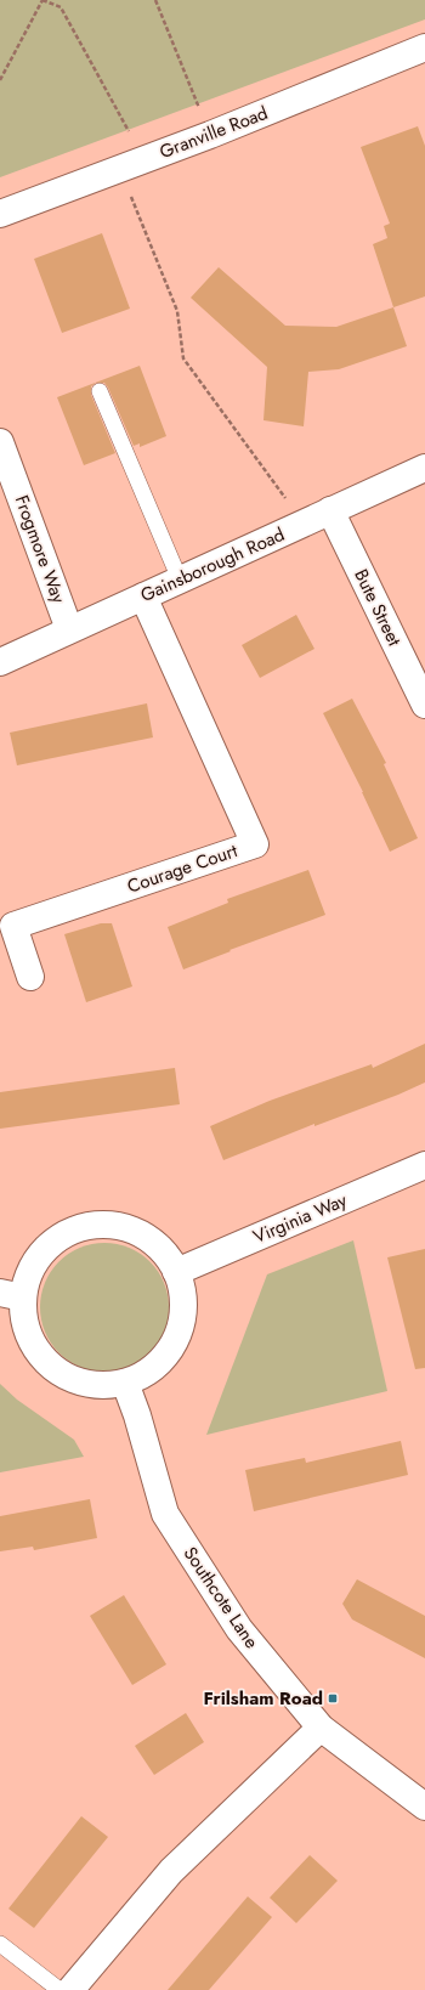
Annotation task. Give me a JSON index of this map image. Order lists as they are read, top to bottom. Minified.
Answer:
{"streets":{"street":["Granville Road","Frogmore Way","Gainsborough Road","Bute Street","Courage Court","Virginia Way","Southcote Lane"]},"crossings":[["Frogmore Way","Gainsborough Road"],["Gainsborough Road","Bute Street"],["Gainsborough Road","Courage Court"],["Virginia Way","Southcote Lane"]],"places":{"transit":["Frilsham Road"]}}
